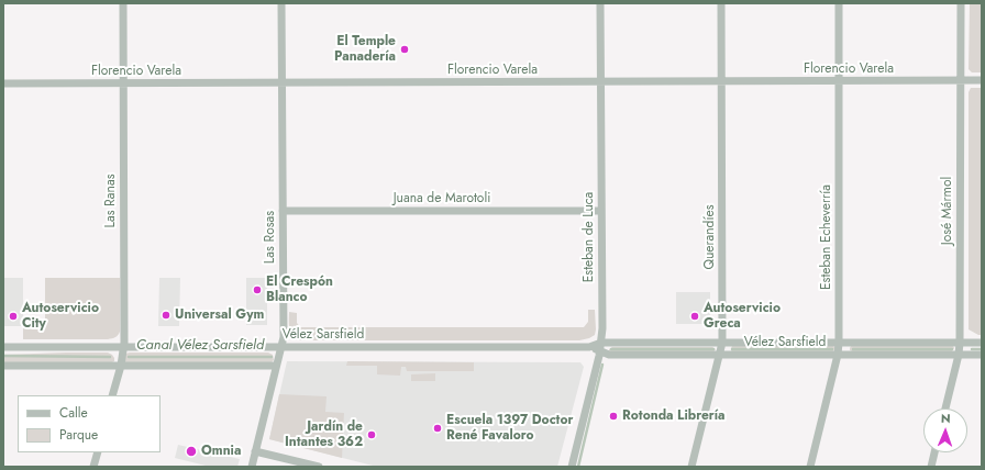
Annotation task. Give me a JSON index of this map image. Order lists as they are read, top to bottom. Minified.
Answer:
{"streets":{"street":["Florencio Varela","Juana de Marotoli","Las Ranas","José Mármol","Las Rosas","Esteban de Luca","Querandíes","Esteban Echeverría","Vélez Sarsfield"]},"crossings":[["Florencio Varela","Las Ranas"],["Florencio Varela","José Mármol"],["Florencio Varela","Las Rosas"],["Florencio Varela","Esteban de Luca"],["Florencio Varela","Querandíes"],["Florencio Varela","Esteban Echeverría"],["Juana de Marotoli","Las Rosas"],["Juana de Marotoli","Esteban de Luca"],["Las Ranas","Vélez Sarsfield"],["José Mármol","Vélez Sarsfield"],["Las Rosas","Vélez Sarsfield"],["Esteban de Luca","Vélez Sarsfield"],["Querandíes","Vélez Sarsfield"],["Esteban Echeverría","Vélez Sarsfield"]],"water":["Canal Vélez Sarsfield"],"places":["El Temple Panadería","El Crespón Blanco","Universal Gym","Autoservicio City","Autoservicio Greca","Rotonda Librería","Escuela 1397 Doctor René Favaloro","Jardín de Intantes 362","Omnia"],"legend":["Calle","Parque"],"north":"top"}
